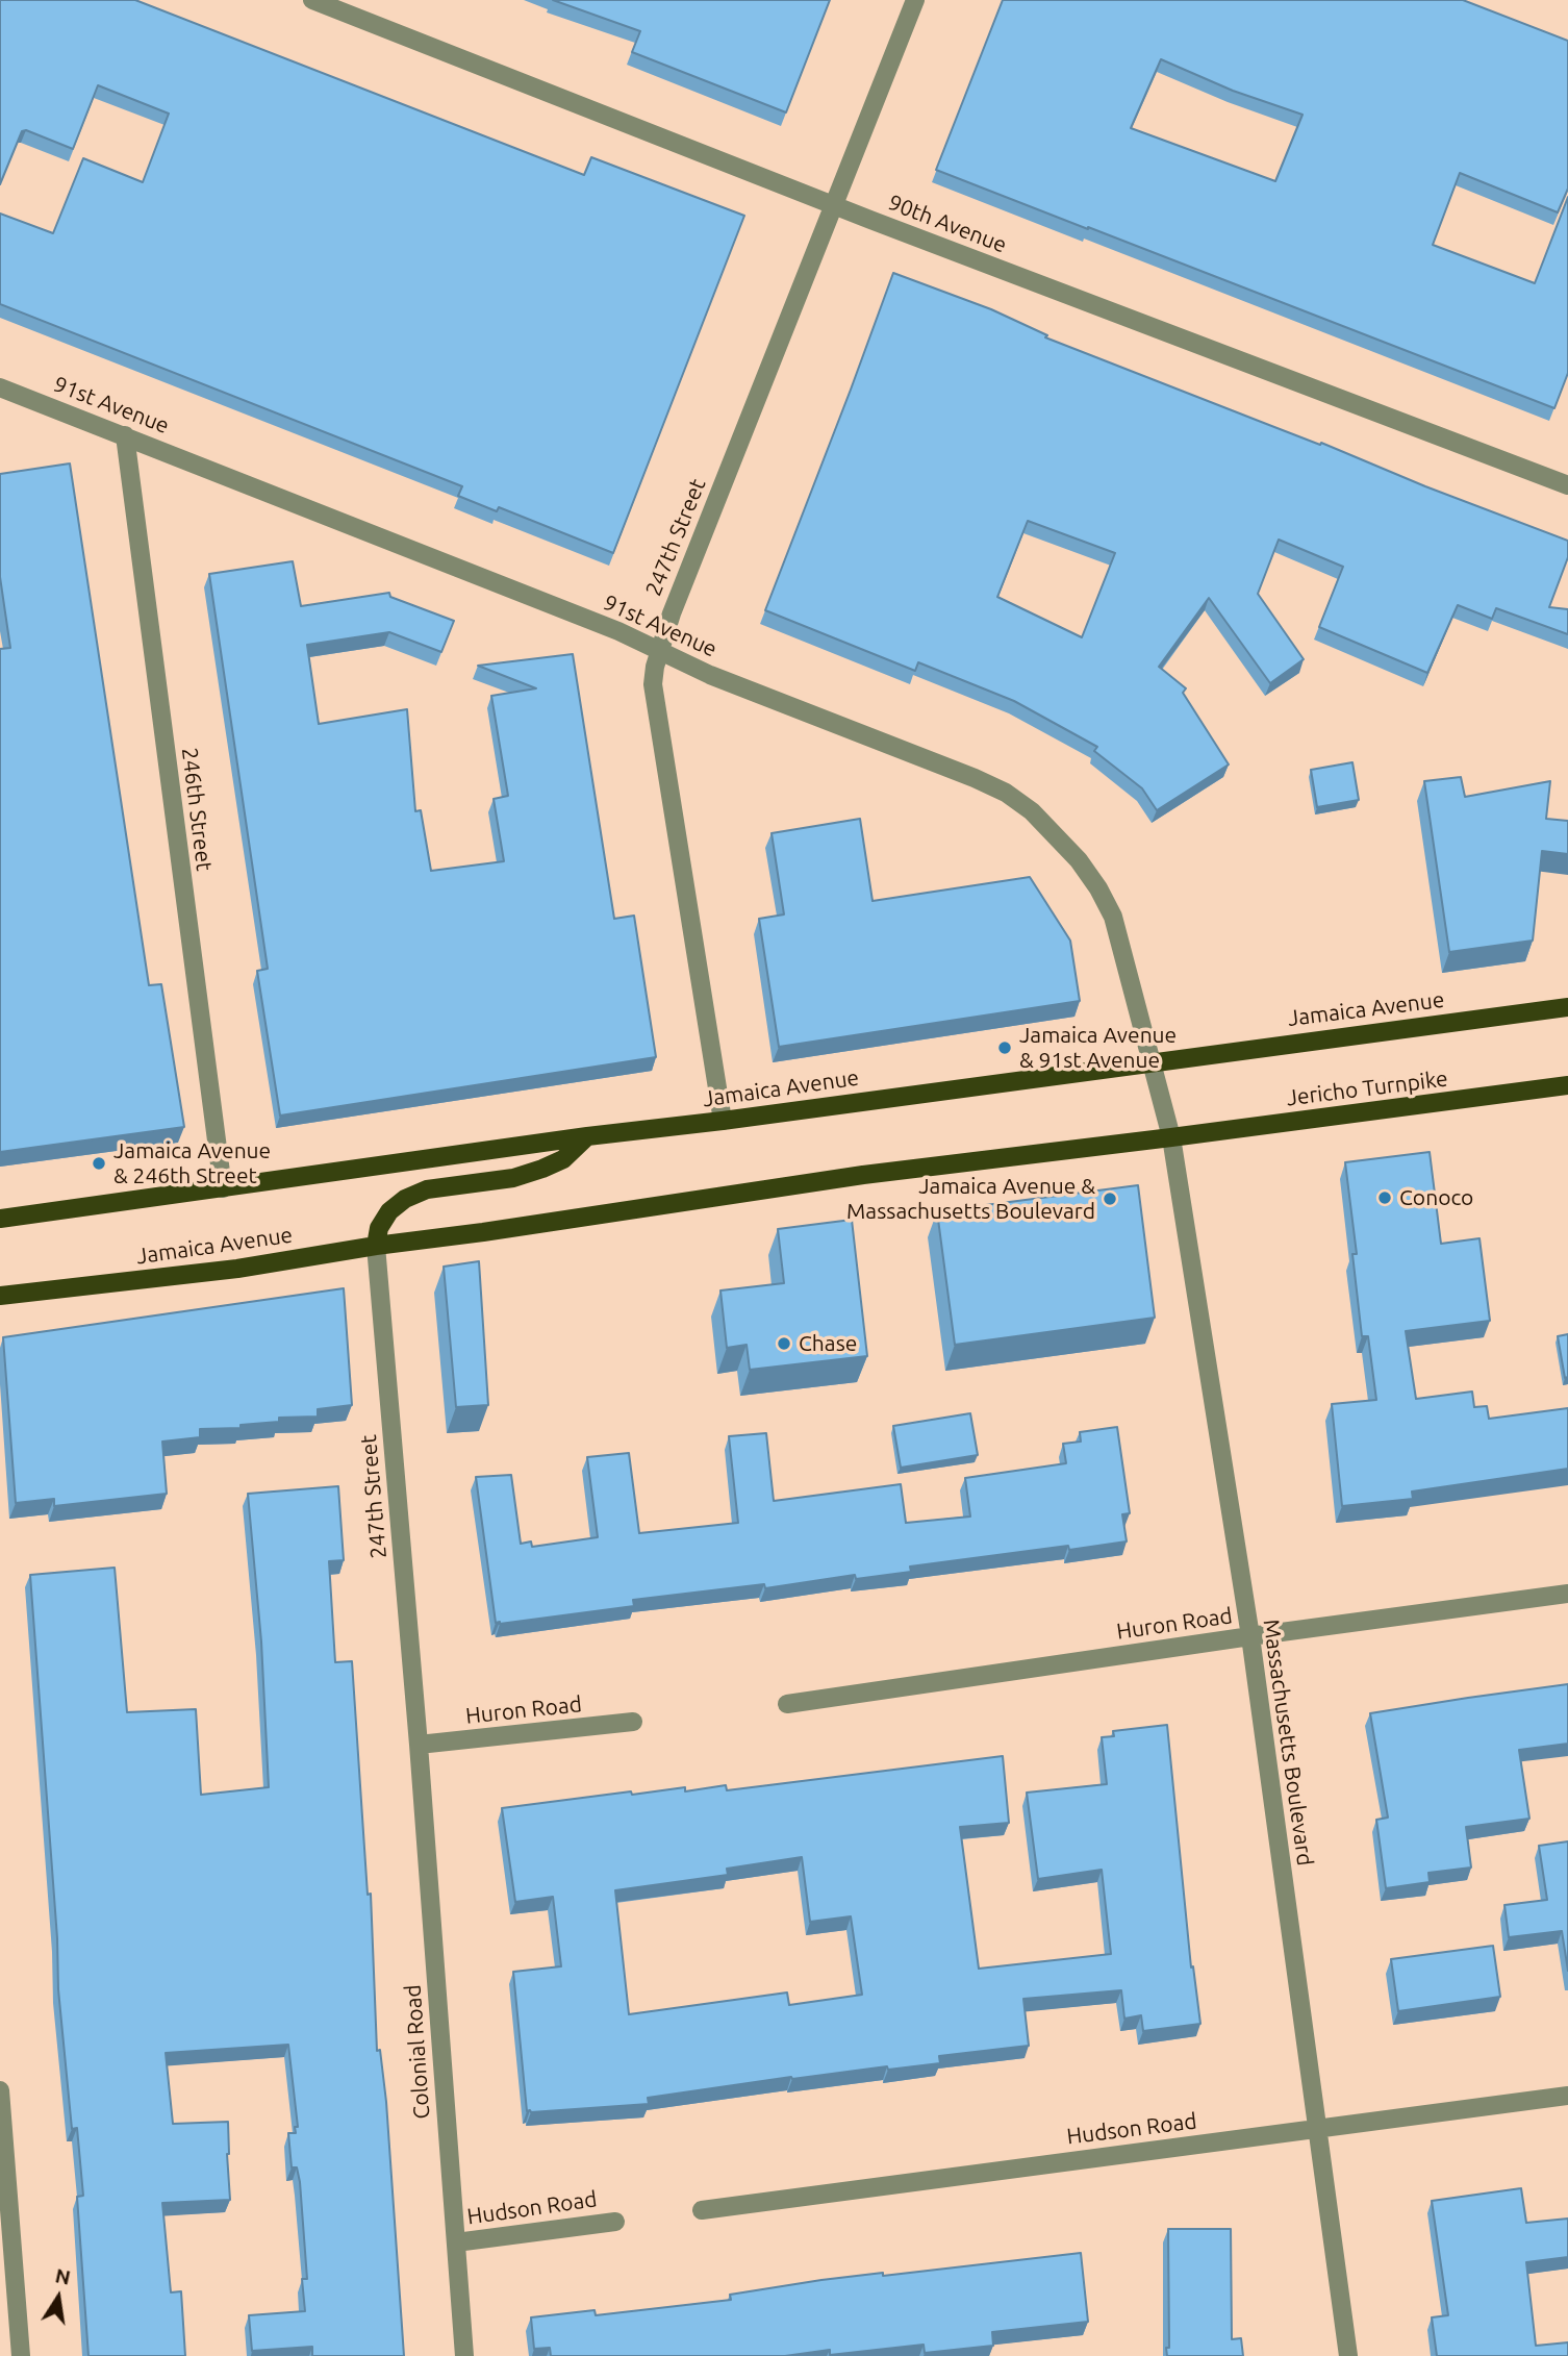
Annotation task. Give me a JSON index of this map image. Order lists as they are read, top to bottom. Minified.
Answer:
{"streets":{"main road":["Jamaica Avenue","Jericho Turnpike"],"street":["90th Avenue","91st Avenue","247th Street","246th Street","Huron Road","Massachusetts Boulevard","Colonial Road","Hudson Road"]},"crossings":[["90th Avenue","247th Street"],["91st Avenue","247th Street"],["91st Avenue","246th Street"],["91st Avenue","Jamaica Avenue"],["91st Avenue","Jericho Turnpike"],["91st Avenue","Massachusetts Boulevard"],["247th Street","Jamaica Avenue"],["247th Street","Huron Road"],["247th Street","Colonial Road"],["246th Street","Jamaica Avenue"],["Jamaica Avenue","Jericho Turnpike"],["Jamaica Avenue","Massachusetts Boulevard"],["Jericho Turnpike","Massachusetts Boulevard"],["Huron Road","Massachusetts Boulevard"],["Huron Road","Colonial Road"],["Massachusetts Boulevard","Hudson Road"],["Colonial Road","Hudson Road"]],"places":["Jamaica Avenue & 91st Avenue","Jamaica Avenue & 246th Street","Conoco","Jamaica Avenue & Massachusetts Boulevard","Chase"],"north":"top"}
